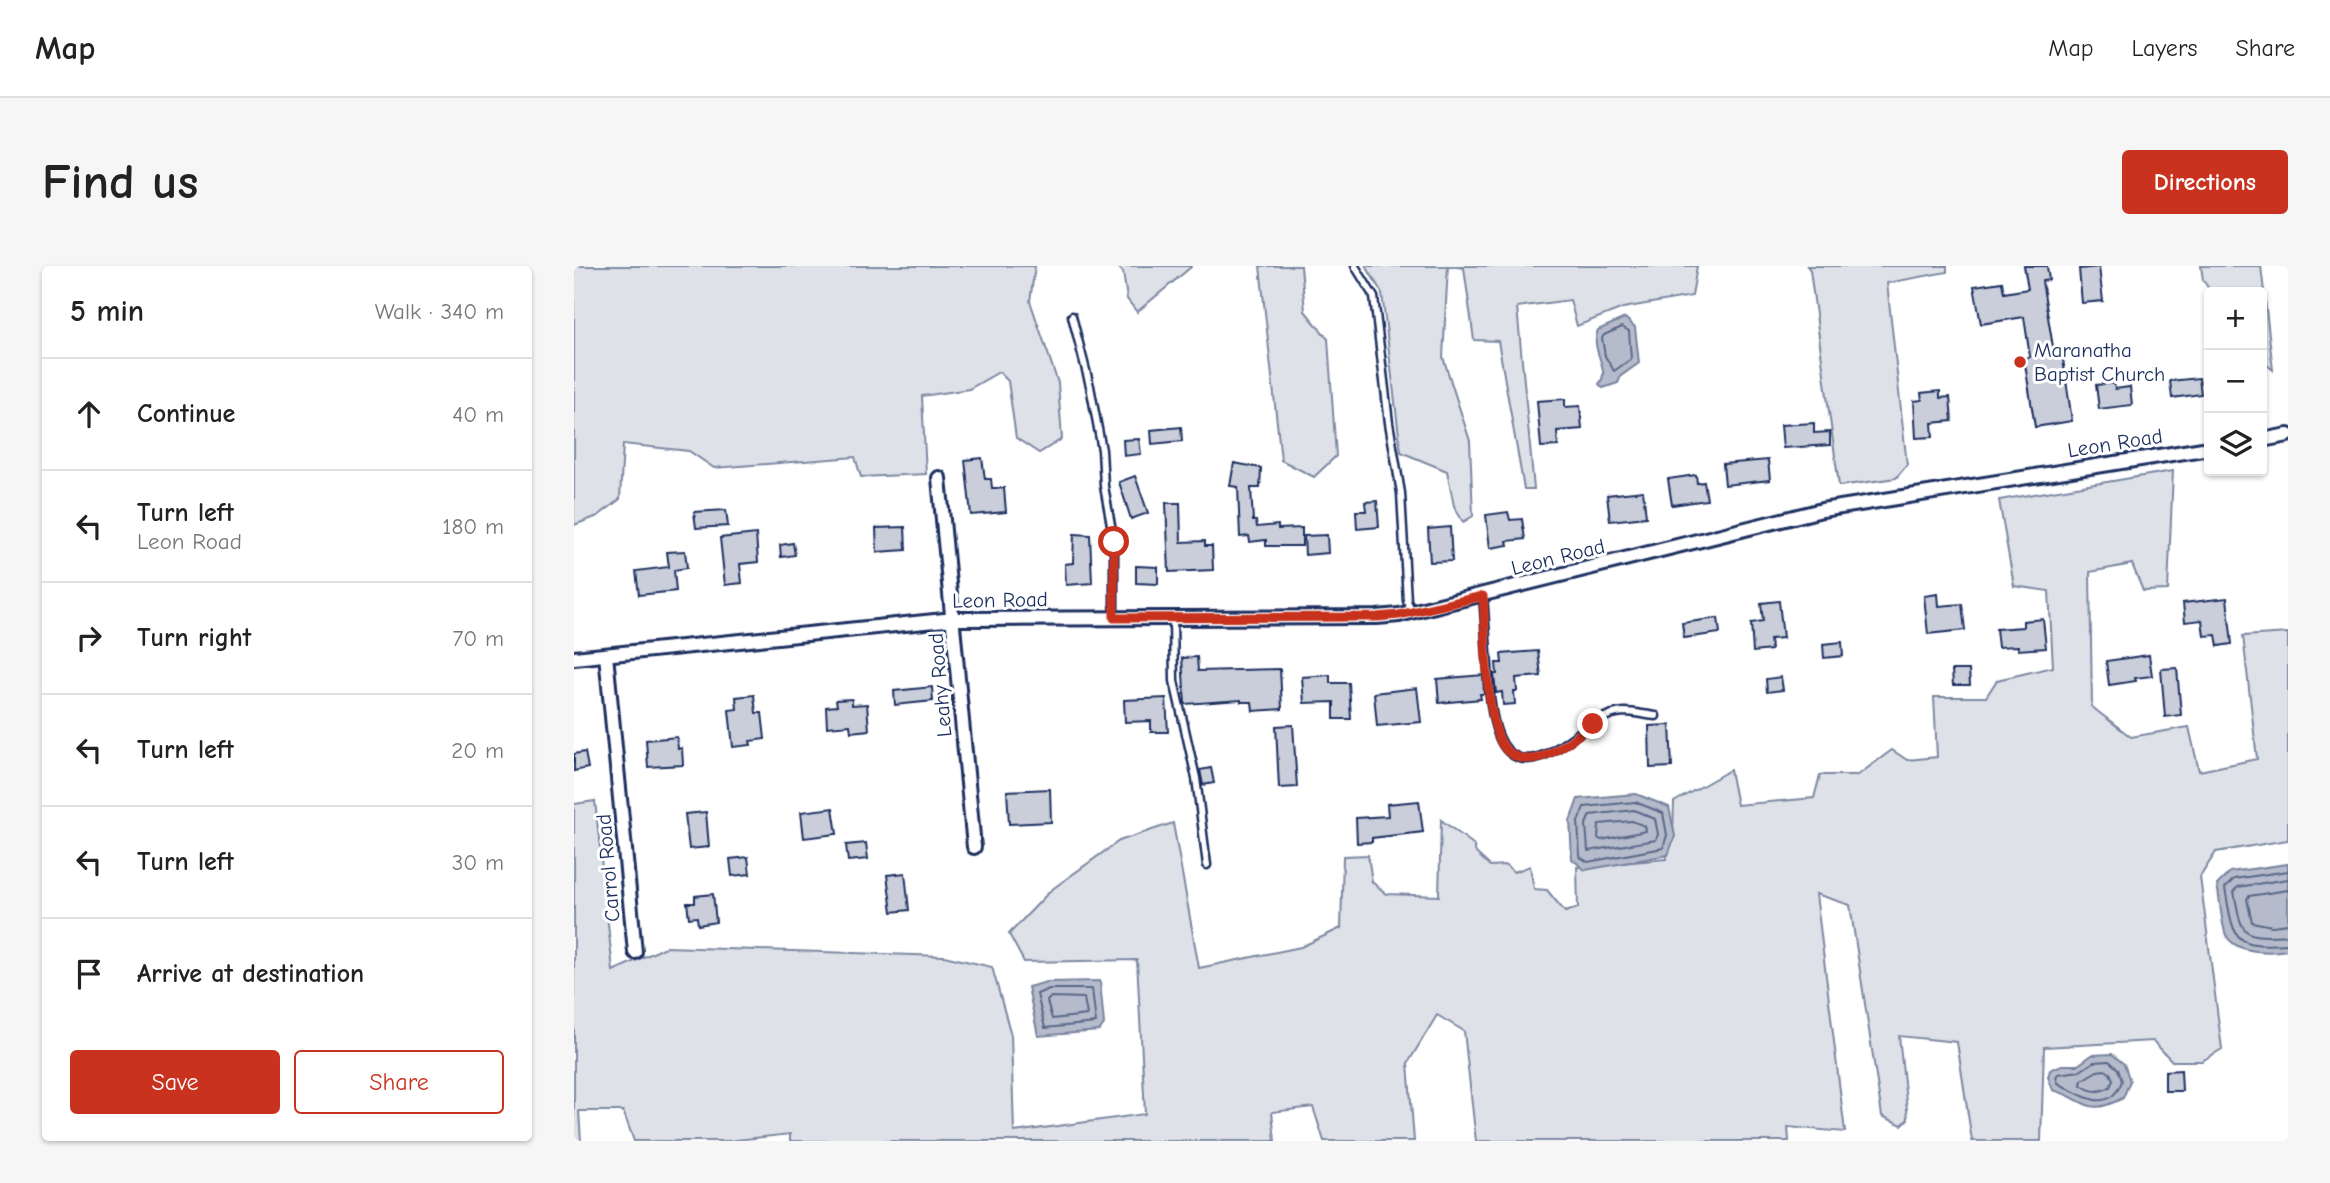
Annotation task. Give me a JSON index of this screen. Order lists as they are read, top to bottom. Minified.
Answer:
{"streets":{"street":["Leon Road","Leahy Road","Carrol Road"]},"crossings":[["Leon Road","Leahy Road"],["Leon Road","Carrol Road"]],"places":["Maranatha Baptist Church"],"page":{"header":"Map","nav":["Map","Layers","Share"],"buttons":["Directions",["Save","Share"]],"title":"Find us","heading":["5 min","Walk · 340 m"],"map_buttons":["+","−"],"list":[["Continue","40 m"],["Turn left","Leon Road","180 m"],["Turn right","70 m"],["Turn left","20 m"],["Turn left","30 m"],"Arrive at destination"]}}
